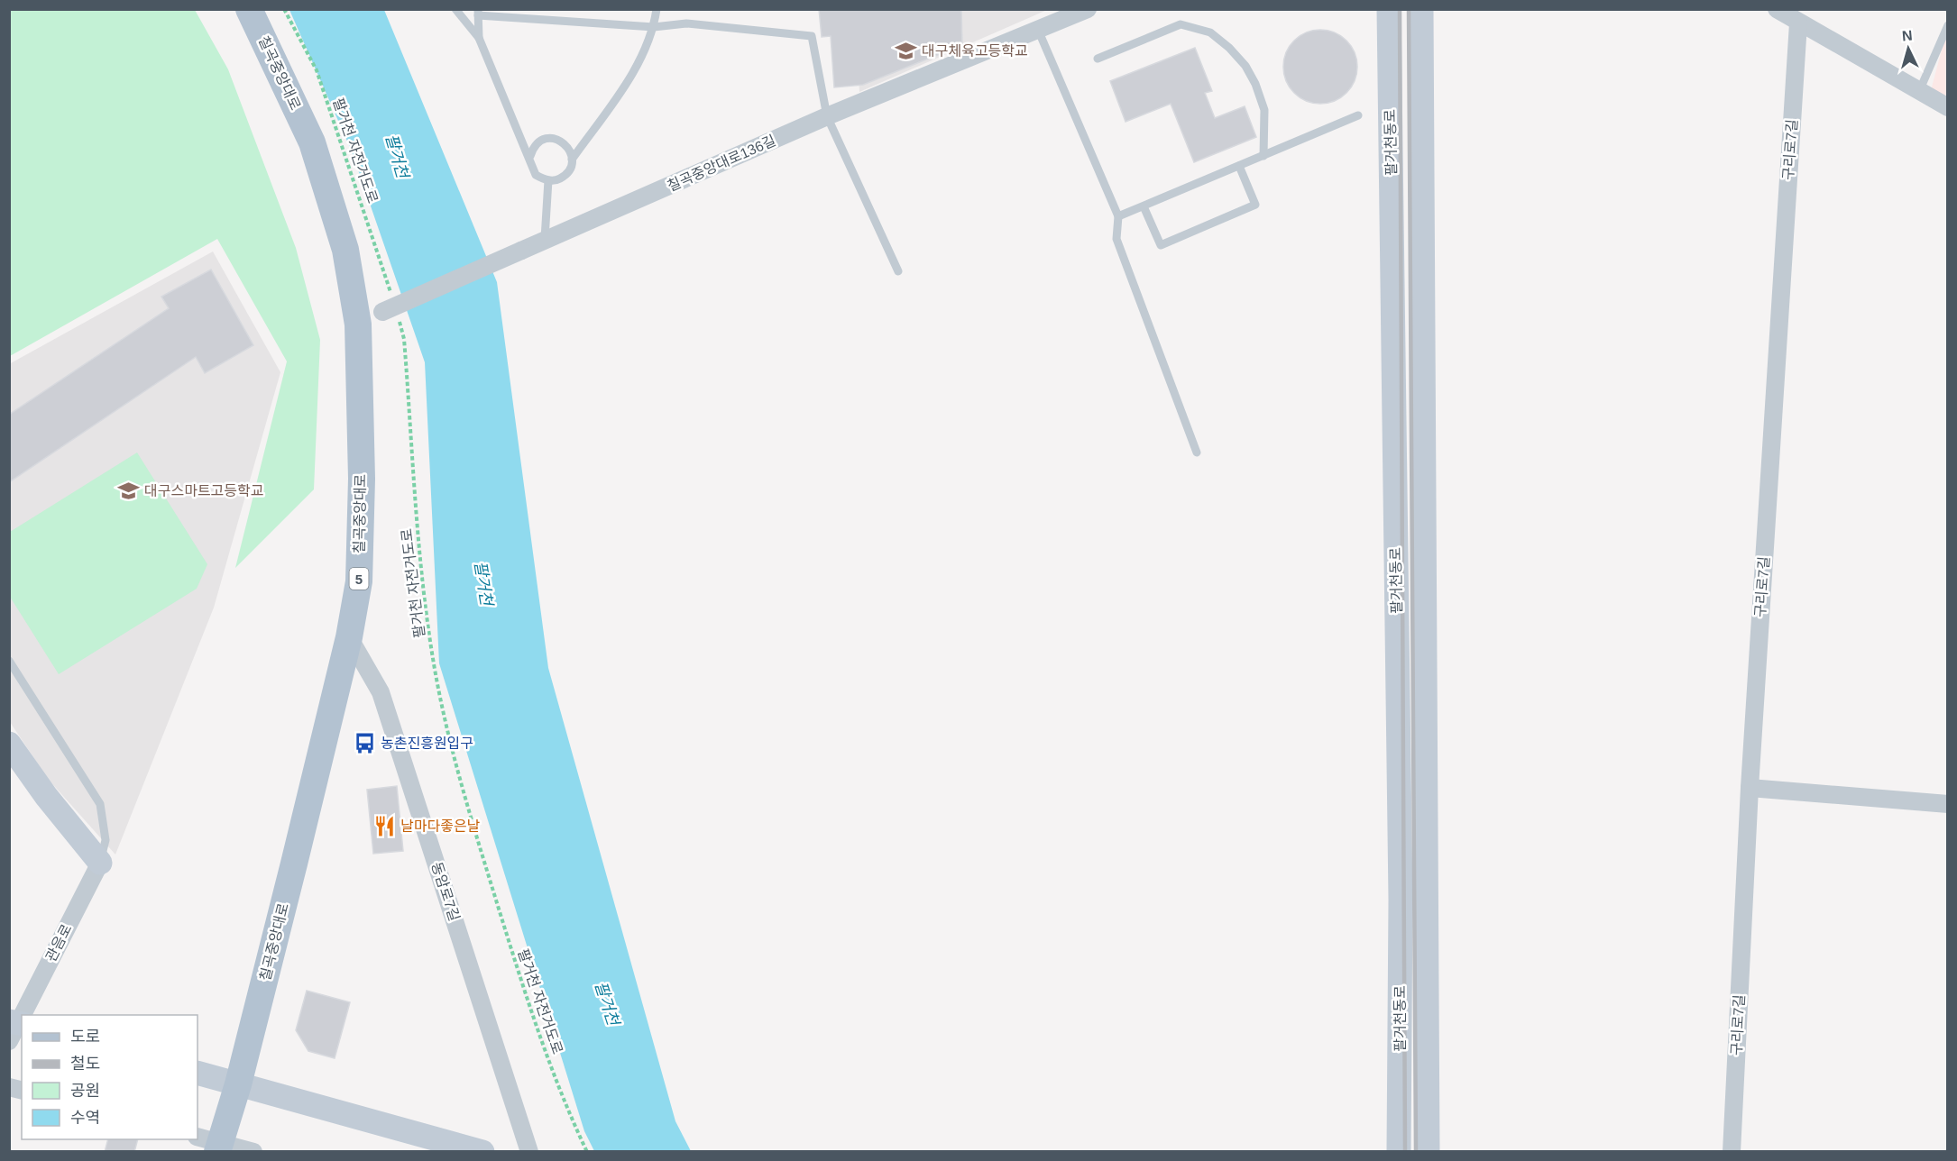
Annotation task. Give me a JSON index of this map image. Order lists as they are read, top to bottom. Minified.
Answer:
{"streets":{"main road":["칠곡중앙대로","5"],"street":["팔거천동로","구리로7길","칠곡중앙대로136길","동암로7길","관음로"],"path":["팔거천 자전거도로"]},"crossings":[["칠곡중앙대로","칠곡중앙대로136길"],["칠곡중앙대로","동암로7길"],["팔거천 자전거도로","칠곡중앙대로136길"]],"water":["팔거천"],"places":{"school or university":["대구체육고등학교","대구스마트고등학교"],"bus stop":["농촌진흥원입구"],"restaurant":["날마다좋은날"]},"legend":["도로","철도","공원","수역"],"north":"top"}
